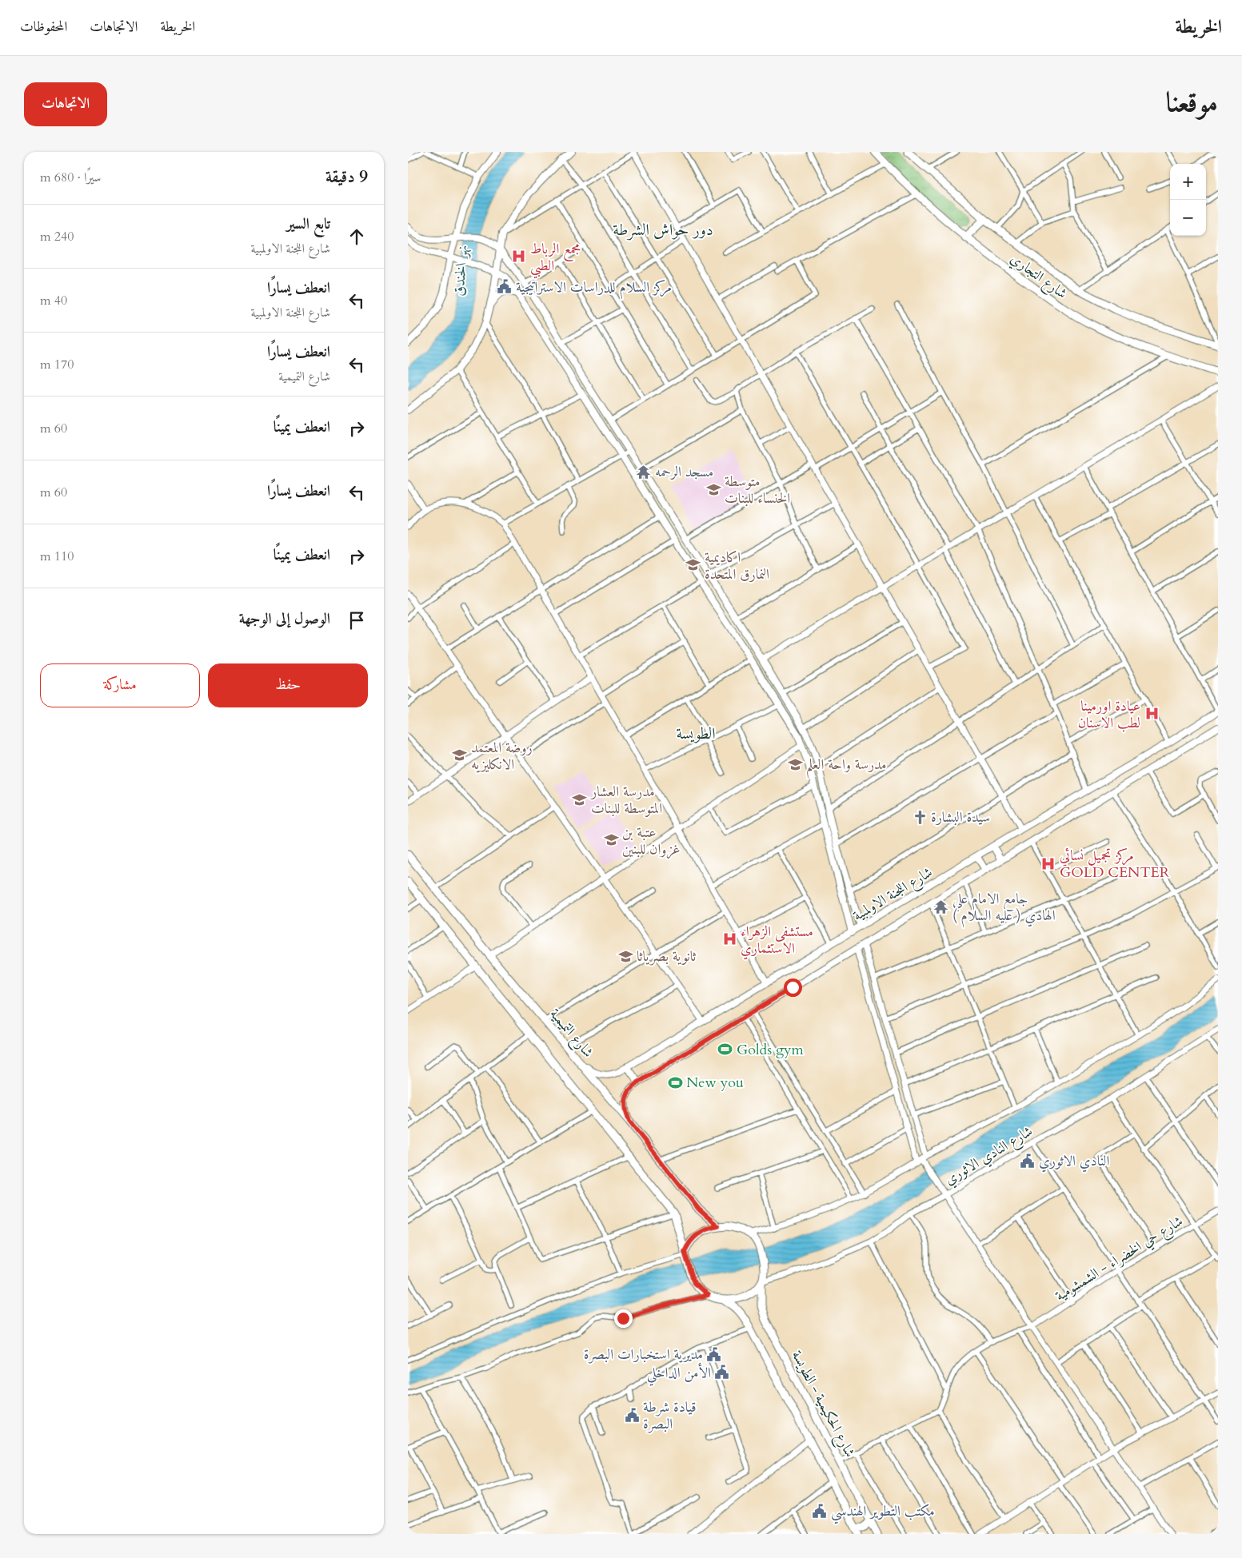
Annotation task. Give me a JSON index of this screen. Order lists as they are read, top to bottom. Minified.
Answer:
{"streets":{"main road":["شارع التجاري","شارع اللجنة الاولمبية","شارع التميمية","شارع الحكيمية - الطويسة"],"street":["شارع النادي الاثوري","شارع حي الخضراء - الشمشومية"]},"crossings":[["شارع اللجنة الاولمبية","شارع التميمية"],["شارع التميمية","شارع النادي الاثوري"],["شارع التميمية","شارع الحكيمية - الطويسة"],["شارع النادي الاثوري","شارع الحكيمية - الطويسة"]],"districts":["دور حواش الشرطة","الطويسة"],"water":["نهر الخندق"],"places":{"hospital":["مجمع الرباط الطبي","عيادة اورمينا لطب الاسنان","مركز تجميل نسائي GOLD CENTER","مستشفى الزهراء الاستثماري"],"public building":["مركز السلام للدراسات الاستراتيجية","النادي الاثوري","مديرية استخبارات البصرة","الأمن الداخلي","قيادة شرطة البصرة","مكتب التطوير الهندسي"],"temple":["مسجد الرحمه","جامع الامام علي الهادي ( عليه السلام )"],"school or university":["متوسطة الخنساء للبنات","اكاديمية النمارق المتحدة","روضة المعتمد الانكليزيه","مدرسة واحة العلم","مدرسة العشار المتوسطة للبنات","عتبة بن غزوان للبنين","ثانوية بصرياثا"],"church":["سيدة البشارة"],"sports":["Golds gym","New you"]},"page":{"header":"الخريطة","nav":["الخريطة","الاتجاهات","المحفوظات"],"title":"موقعنا","buttons":["الاتجاهات",["حفظ","مشاركة"]],"heading":["9 دقيقة","سيرًا · 680 m"],"map_buttons":["+","−"],"list":[["تابع السير","شارع اللجنة الاولمبية","240 m"],["انعطف يسارًا","شارع اللجنة الاولمبية","40 m"],["انعطف يسارًا","شارع التميمية","170 m"],["انعطف يمينًا","60 m"],["انعطف يسارًا","60 m"],["انعطف يمينًا","110 m"],"الوصول إلى الوجهة"]}}
